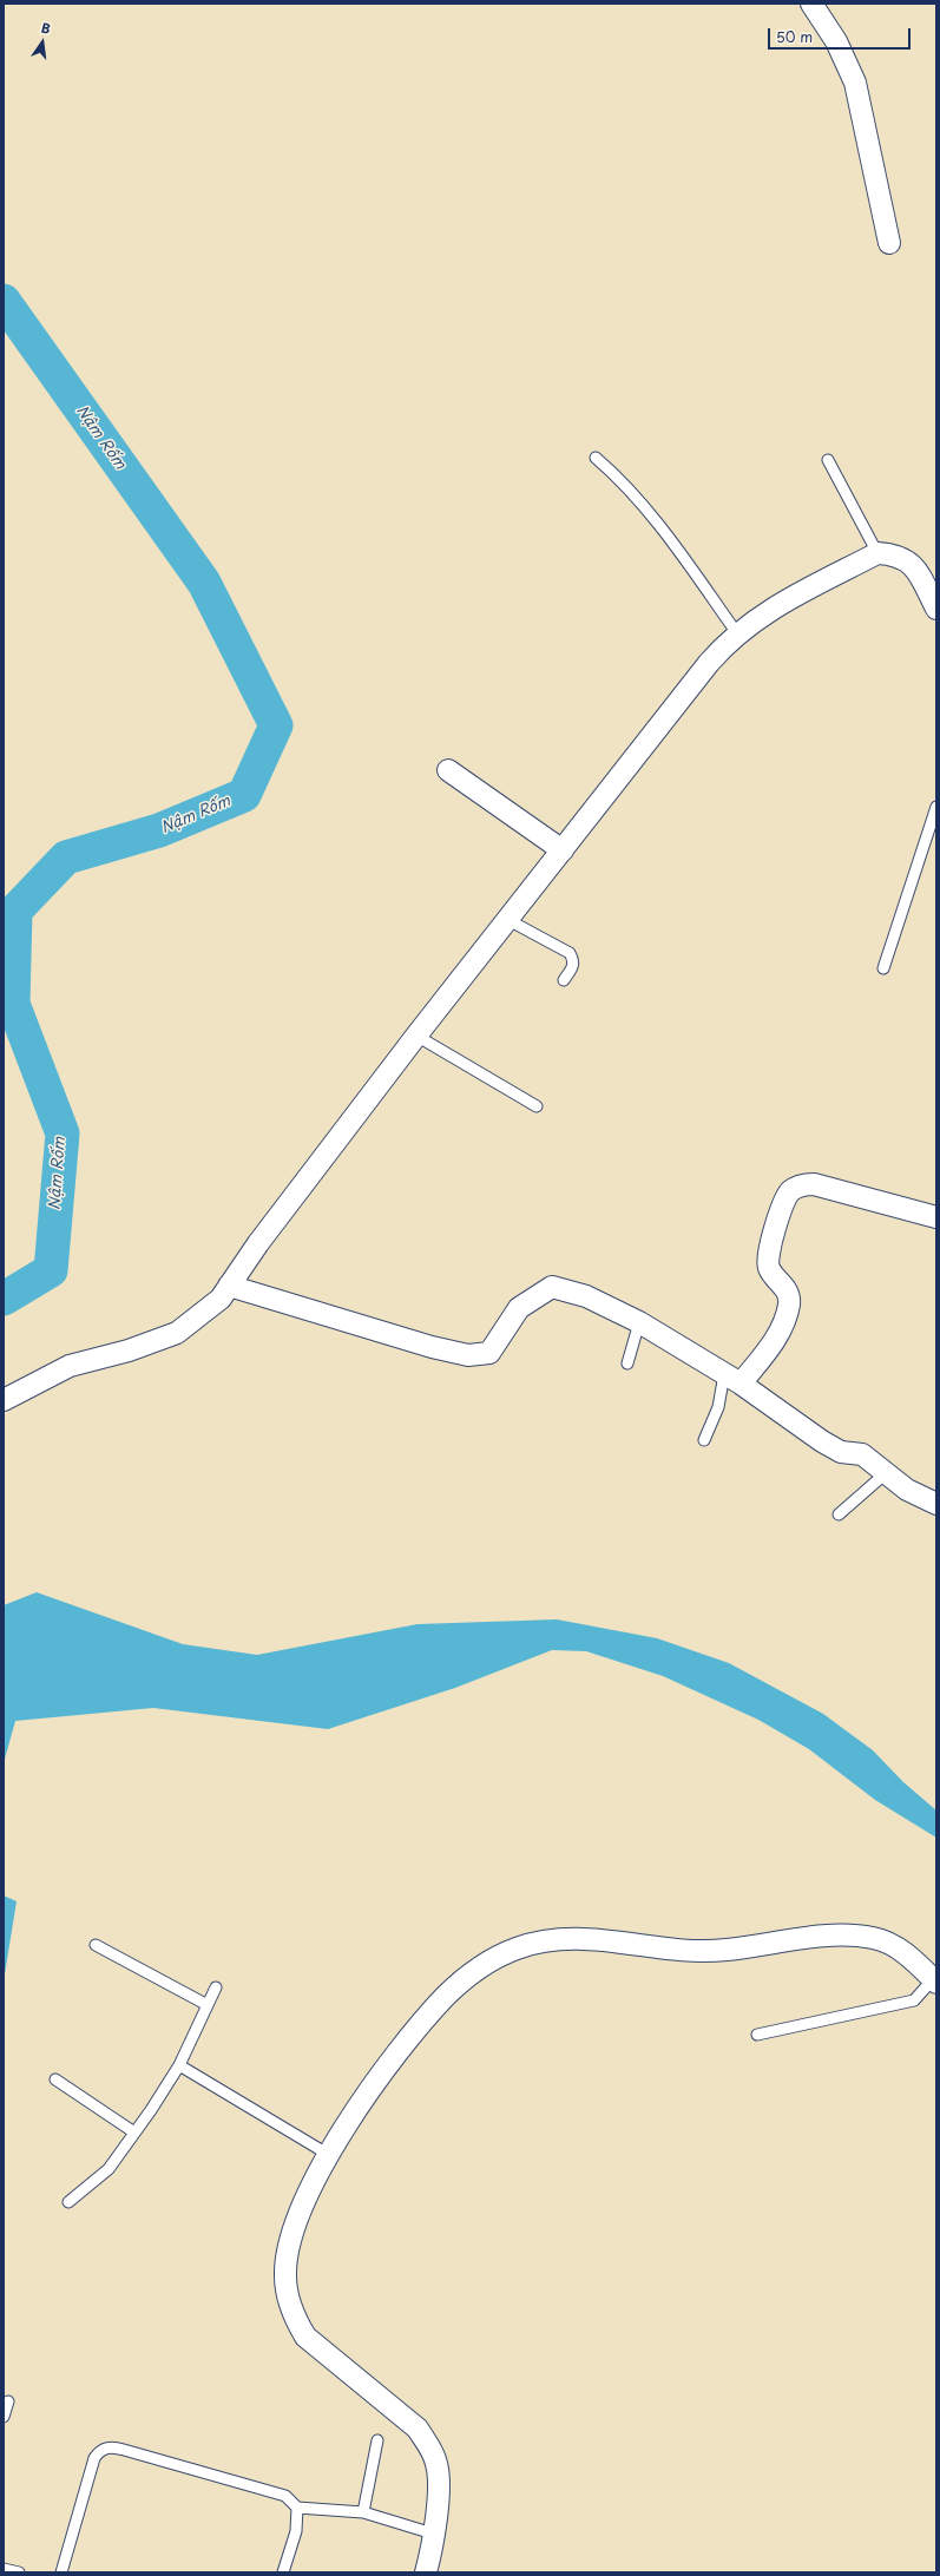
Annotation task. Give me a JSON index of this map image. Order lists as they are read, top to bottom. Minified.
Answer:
{"water":["Nậm Rốm"],"scale_bar":"50 m","north":"top"}
